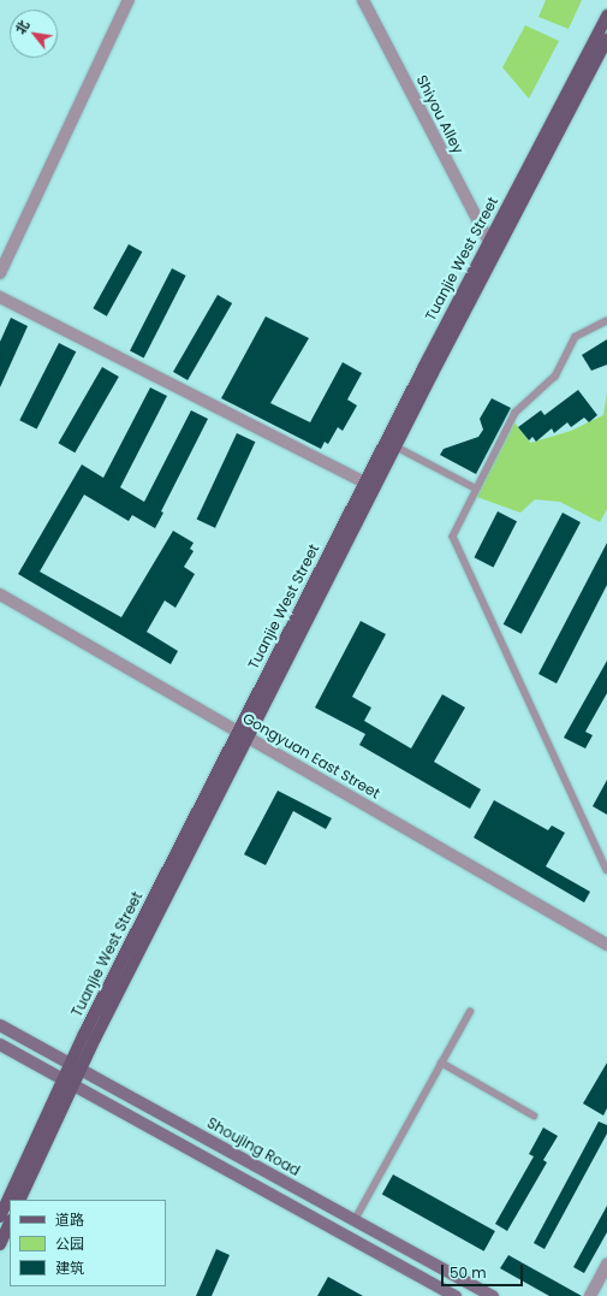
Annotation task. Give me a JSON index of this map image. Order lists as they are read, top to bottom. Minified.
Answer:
{"streets":{"main road":["Tuanjie West Street","Shoujing Road"],"street":["Shiyou Alley","Gongyuan East Street"]},"crossings":[["Shiyou Alley","Tuanjie West Street"],["Tuanjie West Street","Gongyuan East Street"],["Tuanjie West Street","Shoujing Road"]],"legend":["道路","公园","建筑"],"scale_bar":"50 m","north":"top left"}
